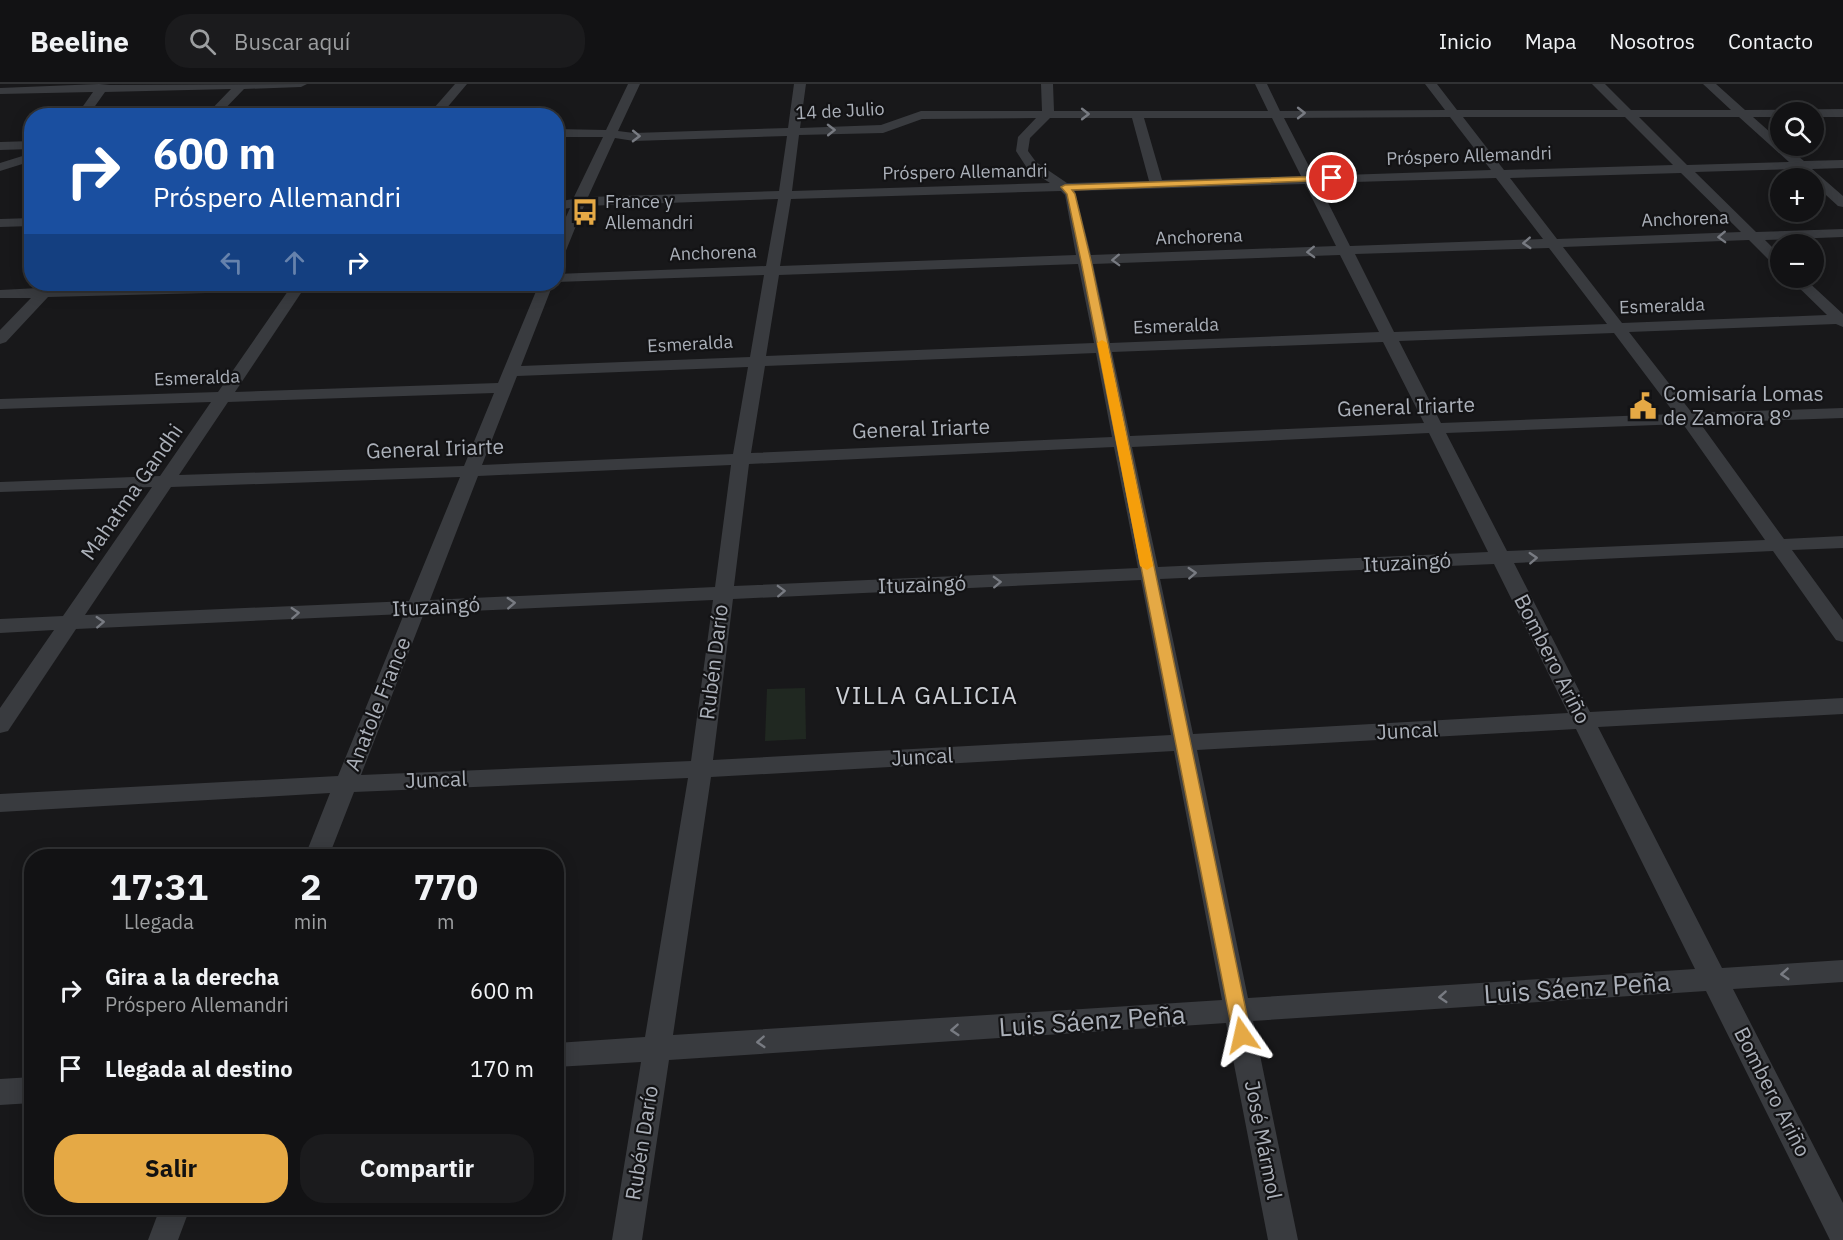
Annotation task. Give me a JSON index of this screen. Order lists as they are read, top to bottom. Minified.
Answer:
{"streets":{"street":["14 de Julio","Próspero Allemandri","Anchorena","Esmeralda","General Iriarte","Mahatma Gandhi","Ituzaingó","Bombero Ariño","Rubén Darío","Anatole France","Juncal","Luis Sáenz Peña","José Mármol"]},"crossings":[["14 de Julio","Bombero Ariño"],["14 de Julio","Rubén Darío"],["Próspero Allemandri","Bombero Ariño"],["Próspero Allemandri","Rubén Darío"],["Próspero Allemandri","José Mármol"],["Anchorena","Bombero Ariño"],["Anchorena","Rubén Darío"],["Anchorena","José Mármol"],["Esmeralda","Mahatma Gandhi"],["Esmeralda","Bombero Ariño"],["Esmeralda","Rubén Darío"],["Esmeralda","Anatole France"],["Esmeralda","José Mármol"],["General Iriarte","Mahatma Gandhi"],["General Iriarte","Bombero Ariño"],["General Iriarte","Rubén Darío"],["General Iriarte","Anatole France"],["General Iriarte","José Mármol"],["Mahatma Gandhi","Ituzaingó"],["Ituzaingó","Bombero Ariño"],["Ituzaingó","Rubén Darío"],["Ituzaingó","Anatole France"],["Ituzaingó","José Mármol"],["Bombero Ariño","Juncal"],["Bombero Ariño","Luis Sáenz Peña"],["Rubén Darío","Juncal"],["Rubén Darío","Luis Sáenz Peña"],["Anatole France","Juncal"],["Juncal","José Mármol"],["Luis Sáenz Peña","José Mármol"]],"one_way":["14 de Julio","Anchorena","Ituzaingó","Luis Sáenz Peña"],"districts":["VILLA GALICIA"],"places":{"bus stop":["France y Allemandri"],"public building":["Comisaría Lomas de Zamora 8°"]},"page":{"header":"Beeline","search":"Buscar aquí","nav":["Inicio","Mapa","Nosotros","Contacto"],"map_buttons":["+","−"],"turn":["600 m","Próspero Allemandri"],"eta":["17:31","Llegada","2","min","770","m"],"list":[{"name":"Gira a la derecha","note":"Próspero Allemandri","value":"600 m"},{"name":"Llegada al destino","value":"170 m"}],"buttons":["Salir","Compartir"]}}
